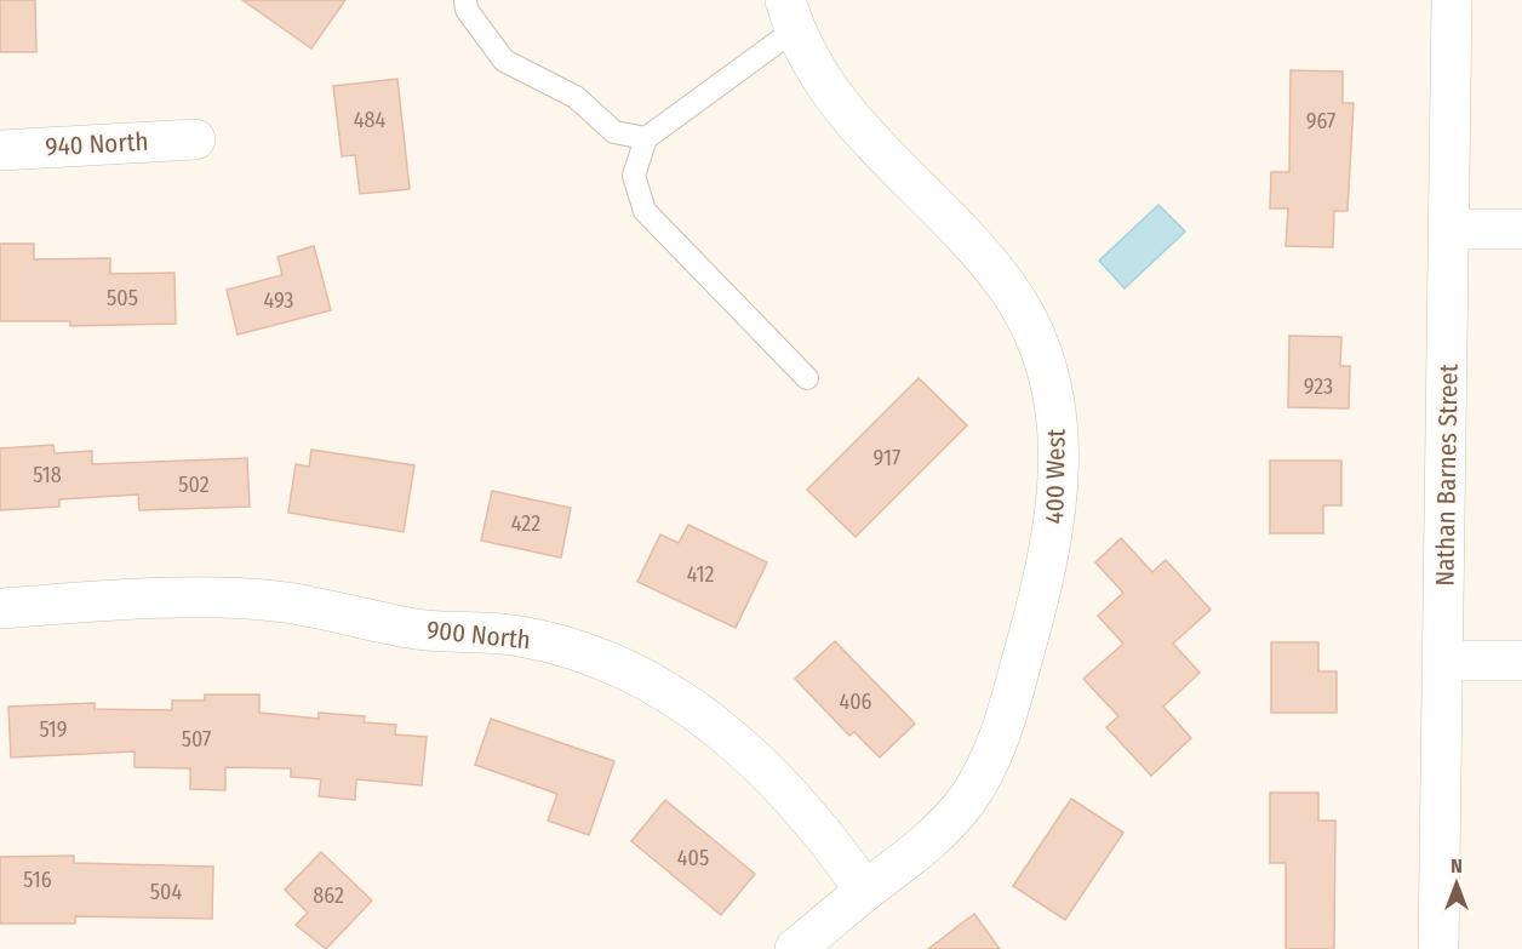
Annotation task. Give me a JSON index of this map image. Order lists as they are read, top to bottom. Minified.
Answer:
{"streets":{"street":["940 North","Nathan Barnes Street","400 West","900 North"]},"crossings":[["400 West","900 North"]],"house_numbers":["484","967","505","493","923","917","518","502","422","412","406","519","507","405","516","504","862"],"north":"top"}
